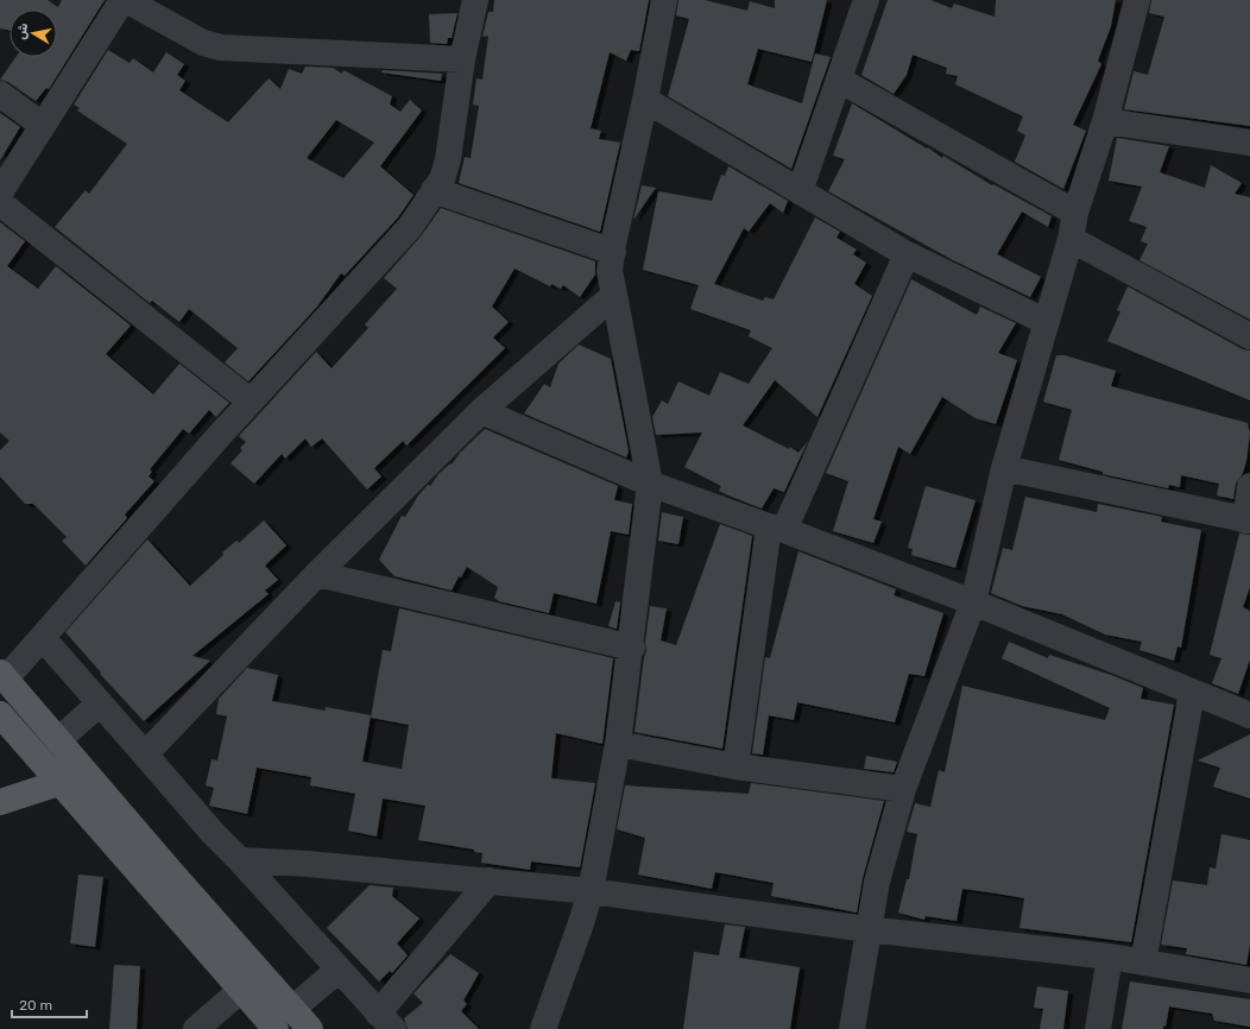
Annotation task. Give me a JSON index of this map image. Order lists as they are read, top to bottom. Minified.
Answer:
{"scale_bar":"20 m","north":"left"}
